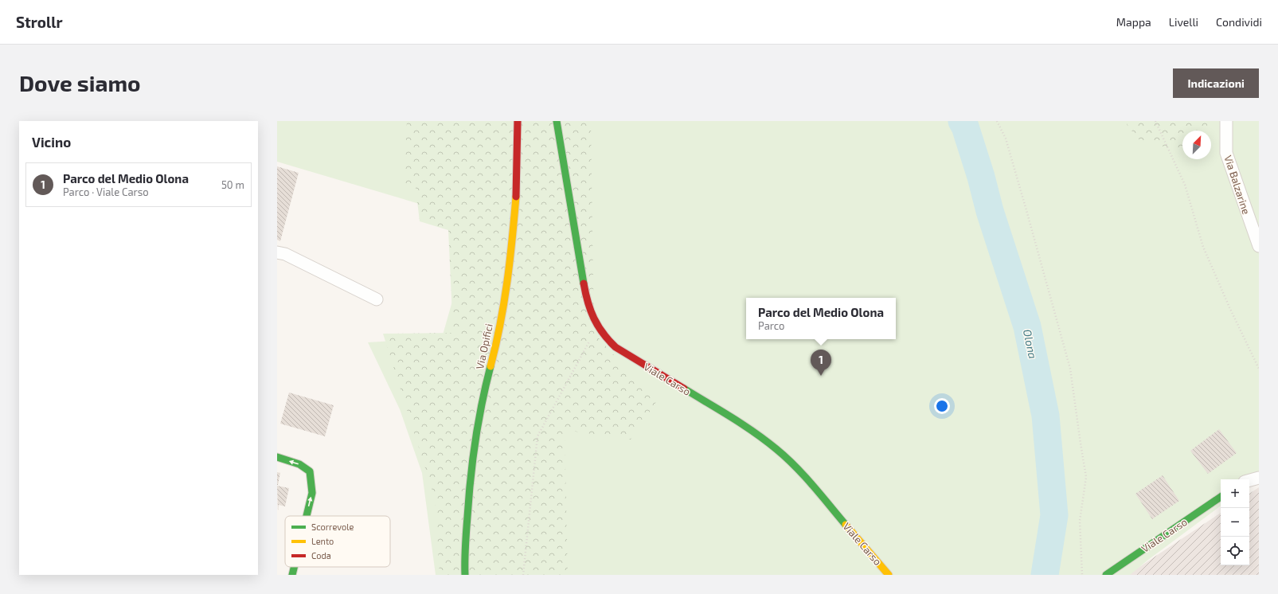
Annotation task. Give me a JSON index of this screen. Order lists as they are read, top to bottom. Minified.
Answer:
{"streets":{"street":["Via Balzarine","Via Opifici","Viale Carso"]},"water":["Olona"],"legend":["Scorrevole","Lento","Coda"],"north":"top right","page":{"header":"Strollr","nav":["Mappa","Livelli","Condividi"],"buttons":"Indicazioni","title":"Dove siamo","heading":"Vicino","list":[{"mark":"1","name":"Parco del Medio Olona","note":"Parco · Viale Carso","value":"50 m"}],"popup":["Parco del Medio Olona","Parco"],"pins":"1","map_buttons":["+","−"]}}
